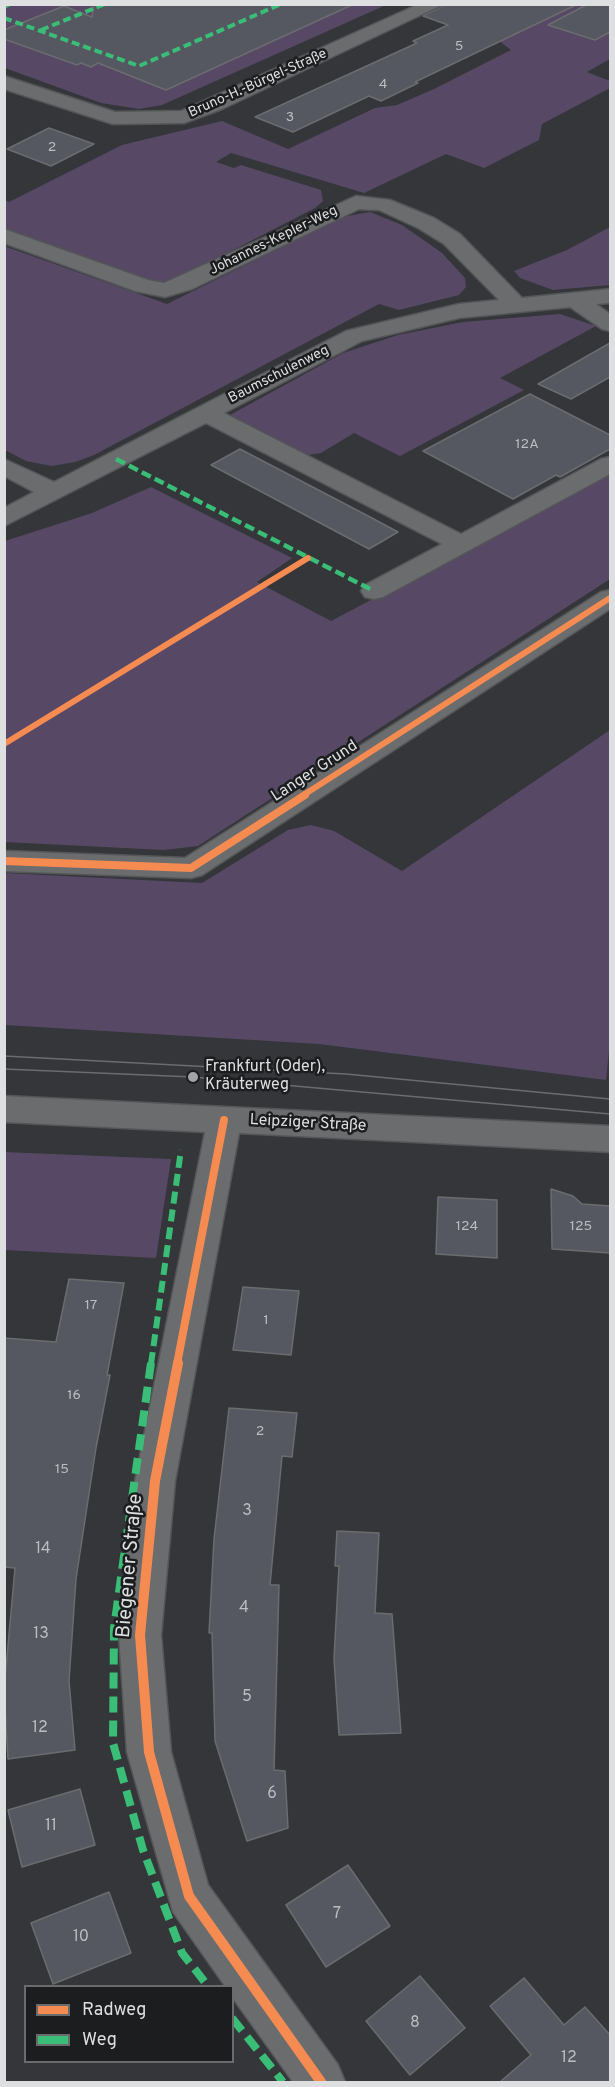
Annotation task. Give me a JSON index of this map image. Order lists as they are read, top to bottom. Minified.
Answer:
{"streets":{"street":["Bruno-H.-Bürgel-Straße","Johannes-Kepler-Weg","Baumschulenweg","Langer Grund","Leipziger Straße","Biegener Straße"]},"crossings":[["Johannes-Kepler-Weg","Baumschulenweg"],["Leipziger Straße","Biegener Straße"]],"places":["Frankfurt (Oder), Kräuterweg"],"house_numbers":["5","4","3","2","12A","124","125","17","1","16","2","15","3","14","4","13","5","12","6","11","7","10","8","12"],"legend":["Radweg","Weg"]}
